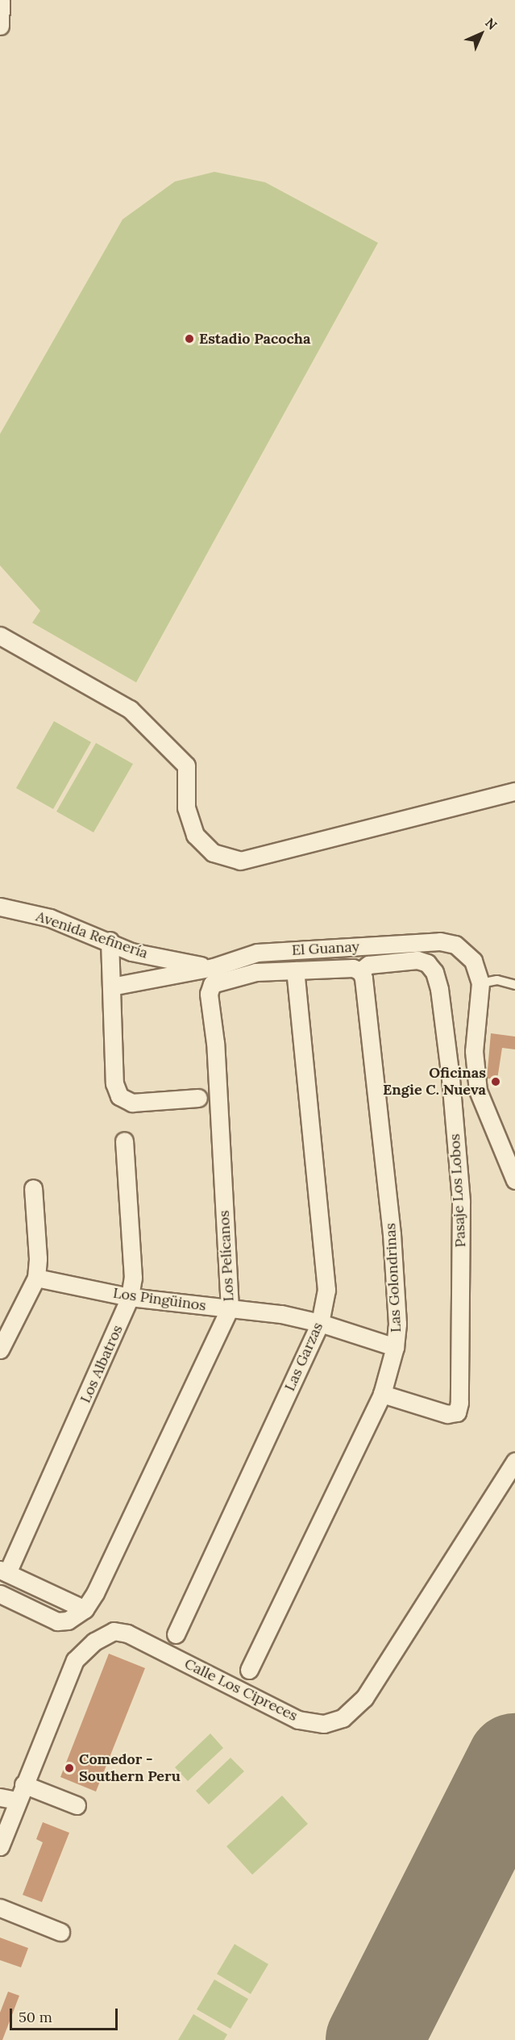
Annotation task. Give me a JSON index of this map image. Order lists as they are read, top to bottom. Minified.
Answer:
{"streets":{"street":["Avenida Refinería","El Guanay","Pasaje Los Lobos","Los Pelícanos","Las Golondrinas","Los Pingüinos","Las Garzas","Los Albatros","Calle Los Cipreces"]},"crossings":[["Avenida Refinería","El Guanay"],["Pasaje Los Lobos","Los Pelícanos"],["Pasaje Los Lobos","Las Golondrinas"],["Los Pelícanos","Las Golondrinas"],["Los Pelícanos","Los Pingüinos"],["Los Pelícanos","Las Garzas"],["Las Golondrinas","Los Pingüinos"],["Los Pingüinos","Las Garzas"],["Los Pingüinos","Los Albatros"]],"places":["Estadio Pacocha","Oficinas Engie C. Nueva","Comedor - Southern Peru"],"scale_bar":"50 m","north":"top right"}
